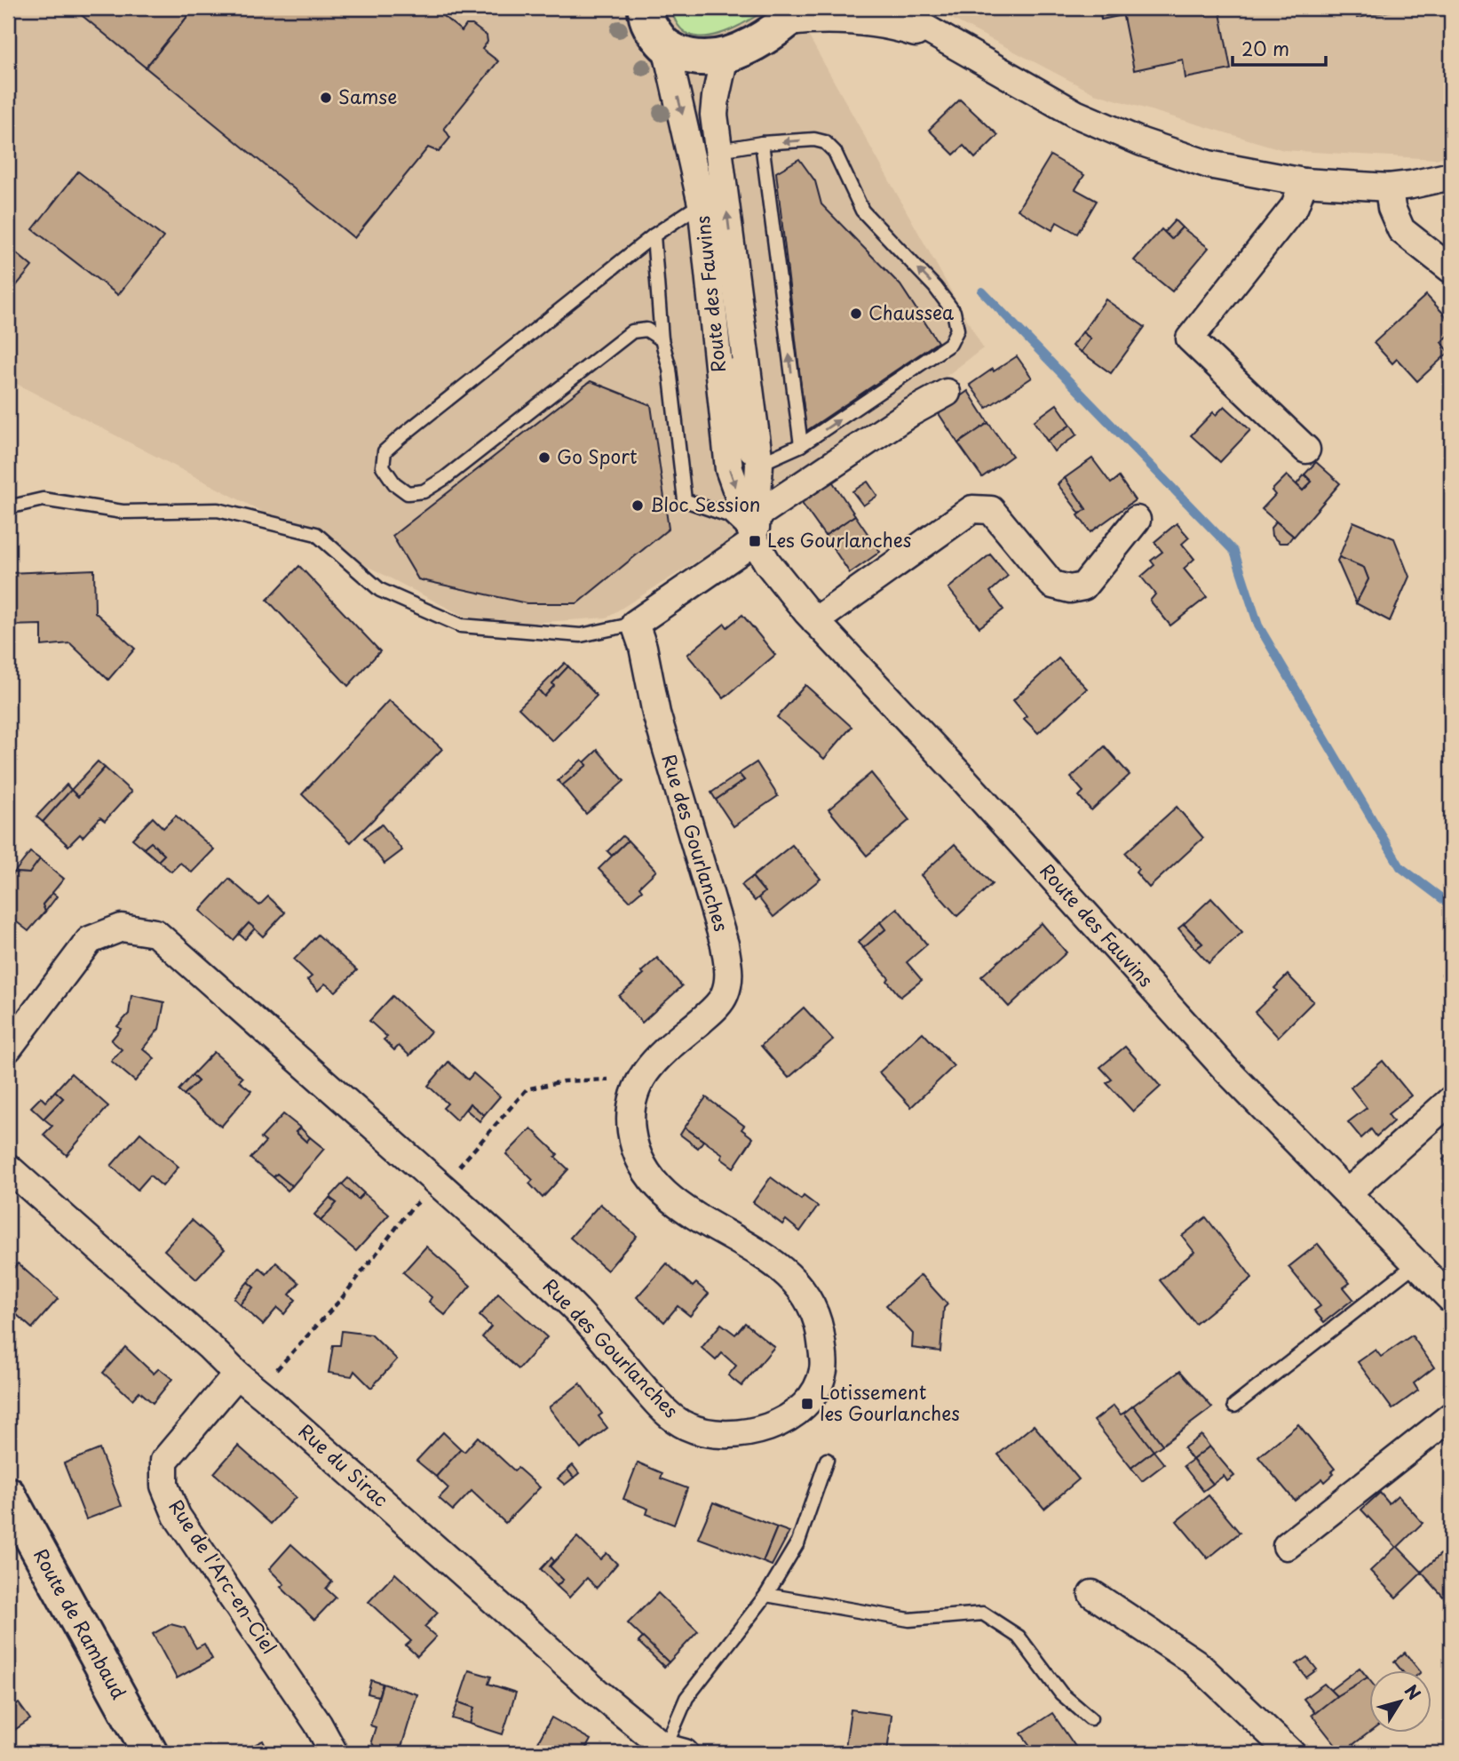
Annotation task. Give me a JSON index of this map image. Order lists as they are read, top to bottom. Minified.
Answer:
{"streets":{"street":["Route des Fauvins","Rue des Gourlanches","Rue du Sirac","Rue de l'Arc-en-Ciel","Route de Rambaud"]},"crossings":[["Rue du Sirac","Rue de l'Arc-en-Ciel"]],"places":{"other":["Samse","Chaussea","Go Sport","Bloc Session"],"transit":["Les Gourlanches","Lotissement les Gourlanches"]},"scale_bar":"20 m","north":"top right"}
